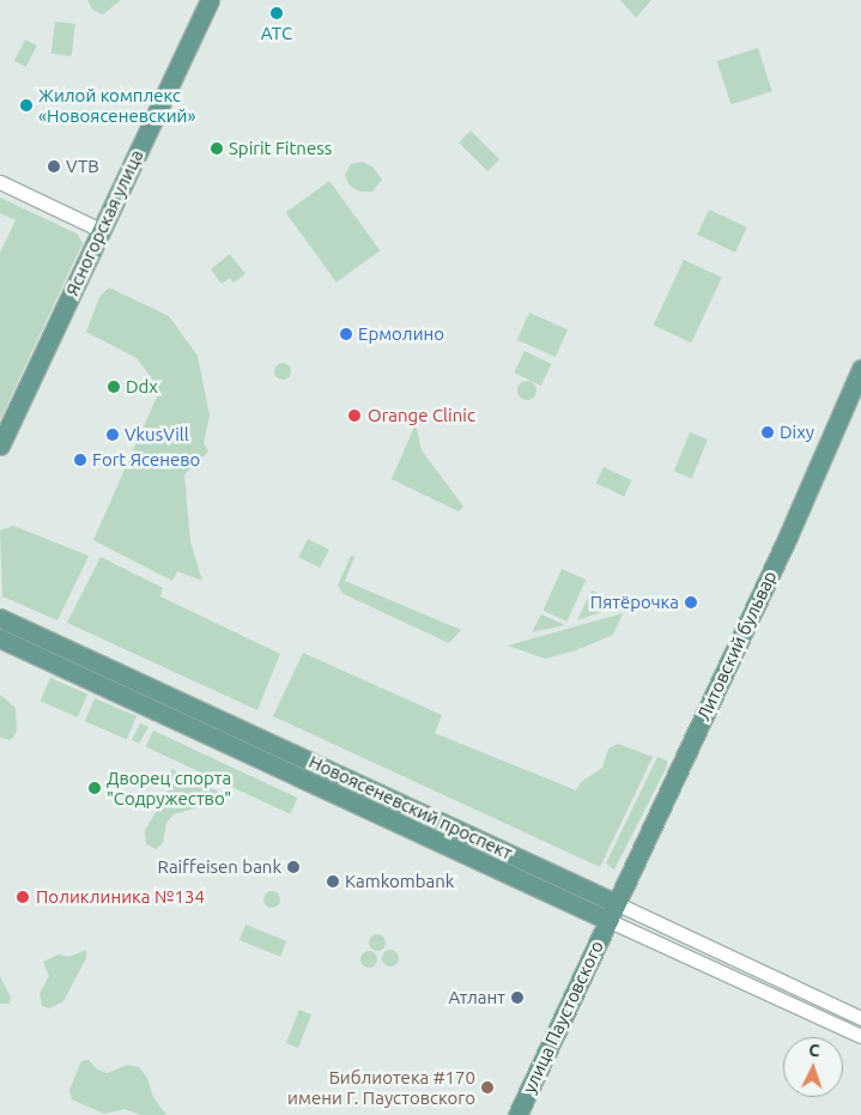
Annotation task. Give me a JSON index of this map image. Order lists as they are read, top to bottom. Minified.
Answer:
{"streets":{"main road":["Ясногорская улица","Литовский бульвар","Новоясеневский проспект","улица Паустовского"]},"crossings":[["Литовский бульвар","Новоясеневский проспект"],["Литовский бульвар","улица Паустовского"],["Новоясеневский проспект","улица Паустовского"]],"places":["АТС","Жилой комплекс «Новоясеневский»","Spirit Fitness","VTB","Ермолино","Ddx","Orange Clinic","Dixy","VkusVill","Fort Ясенево","Пятёрочка","Дворец спорта \"Содружество\"","Raiffeisen bank","Kamkombank","Поликлиника №134","Атлант","Библиотека #170 имени Г. Паустовского"],"north":"top"}
